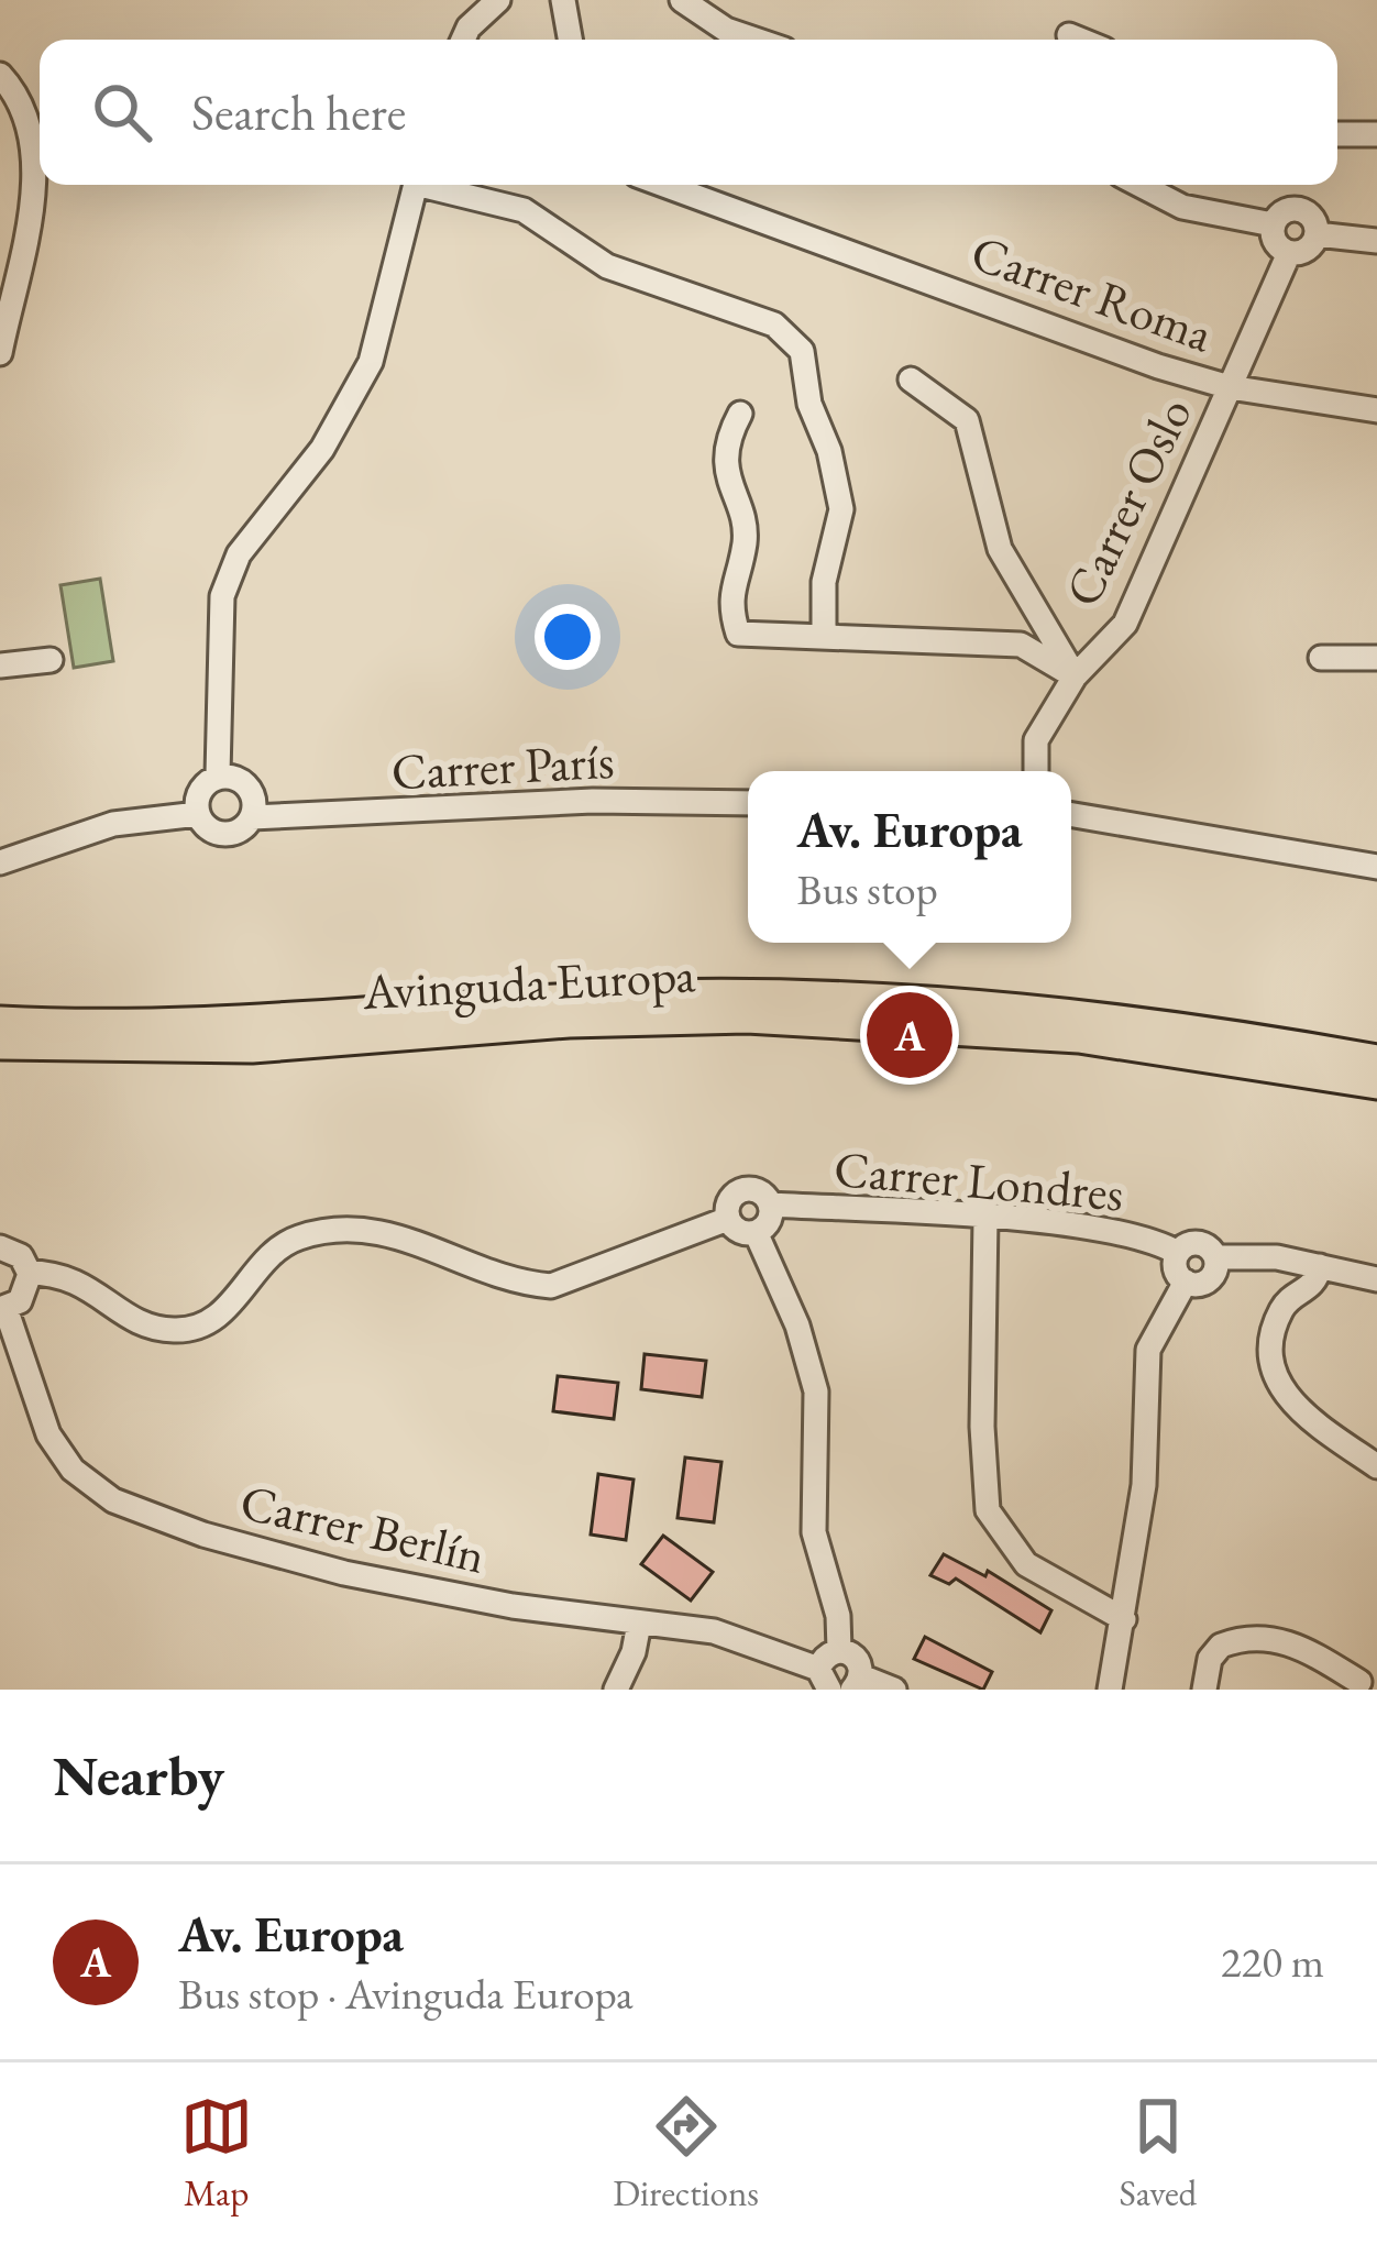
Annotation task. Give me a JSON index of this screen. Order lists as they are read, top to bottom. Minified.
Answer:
{"streets":{"main road":["Avinguda Europa"],"street":["Carrer Roma","Carrer Oslo","Carrer París","Carrer Londres","Carrer Berlín"]},"crossings":[["Carrer Roma","Carrer Oslo"]],"page":{"search":"Search here","popup":["Av. Europa","Bus stop"],"pins":"A","heading":"Nearby","list":[{"mark":"A","name":"Av. Europa","note":"Bus stop · Avinguda Europa","value":"220 m"}],"nav":["Map","Directions","Saved"]}}
